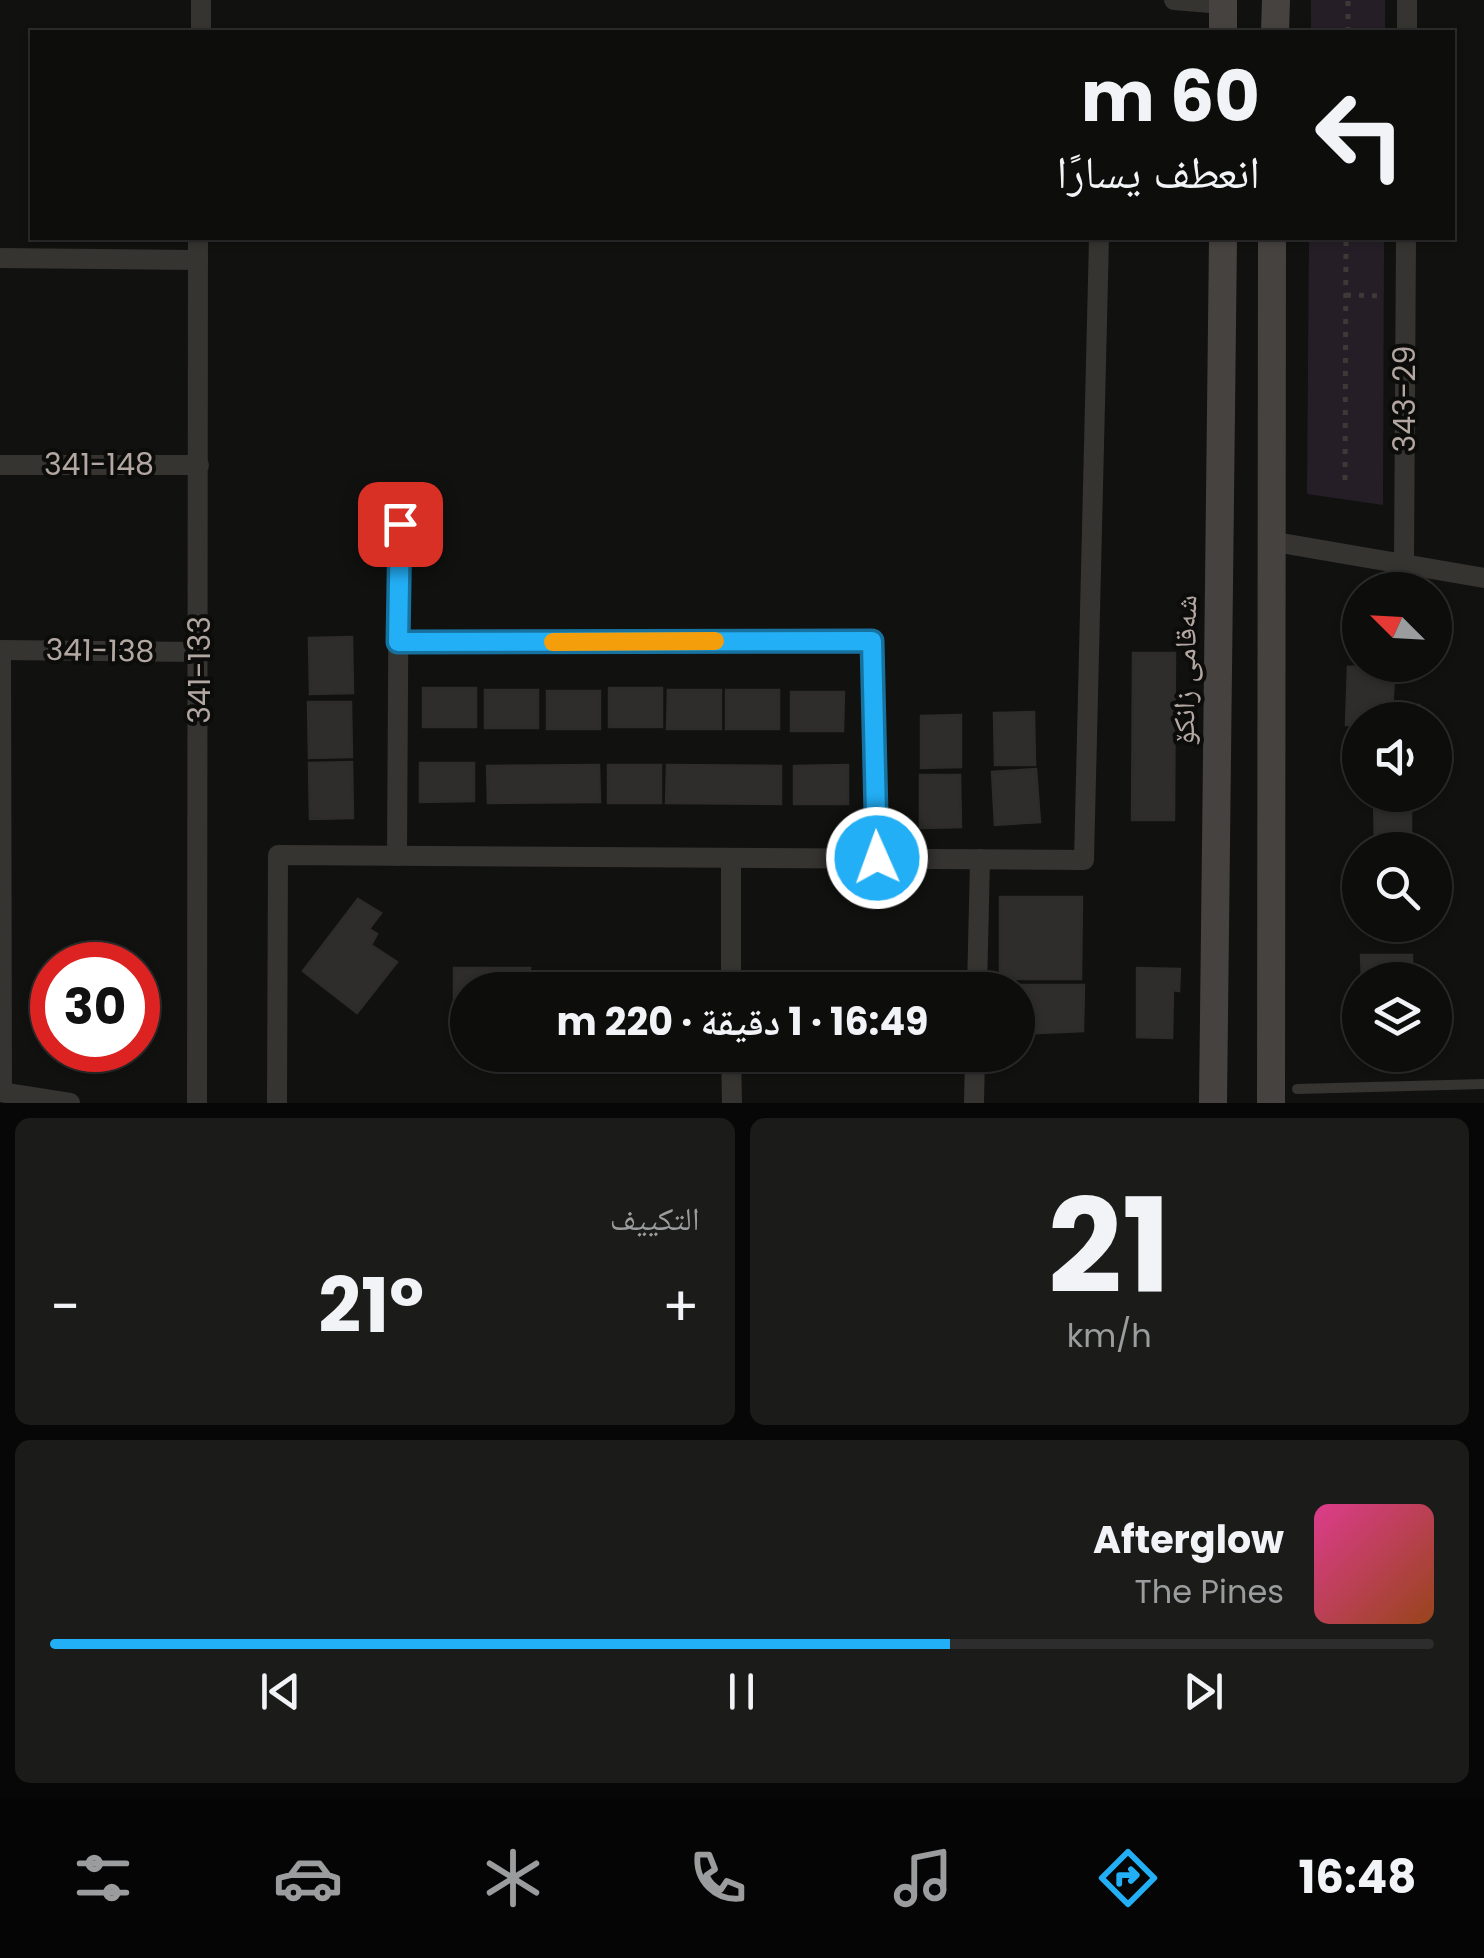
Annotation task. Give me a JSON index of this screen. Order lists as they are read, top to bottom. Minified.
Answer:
{"streets":{"main road":["شەقامی زانکۆ"],"street":["343-29","341-148","341-138","341-133"]},"crossings":[["341-148","341-133"],["341-138","341-133"]],"north":"top left","page":{"turn":["60 m","انعطف يسارًا"],"limit":"30","trip":"16:49 · 1 دقيقة · 220 m","tile":[["21","km/h"],"التكييف"],"heat":["−","21°","+"],"song":["Afterglow","The Pines"],"tabs":"16:48"}}
